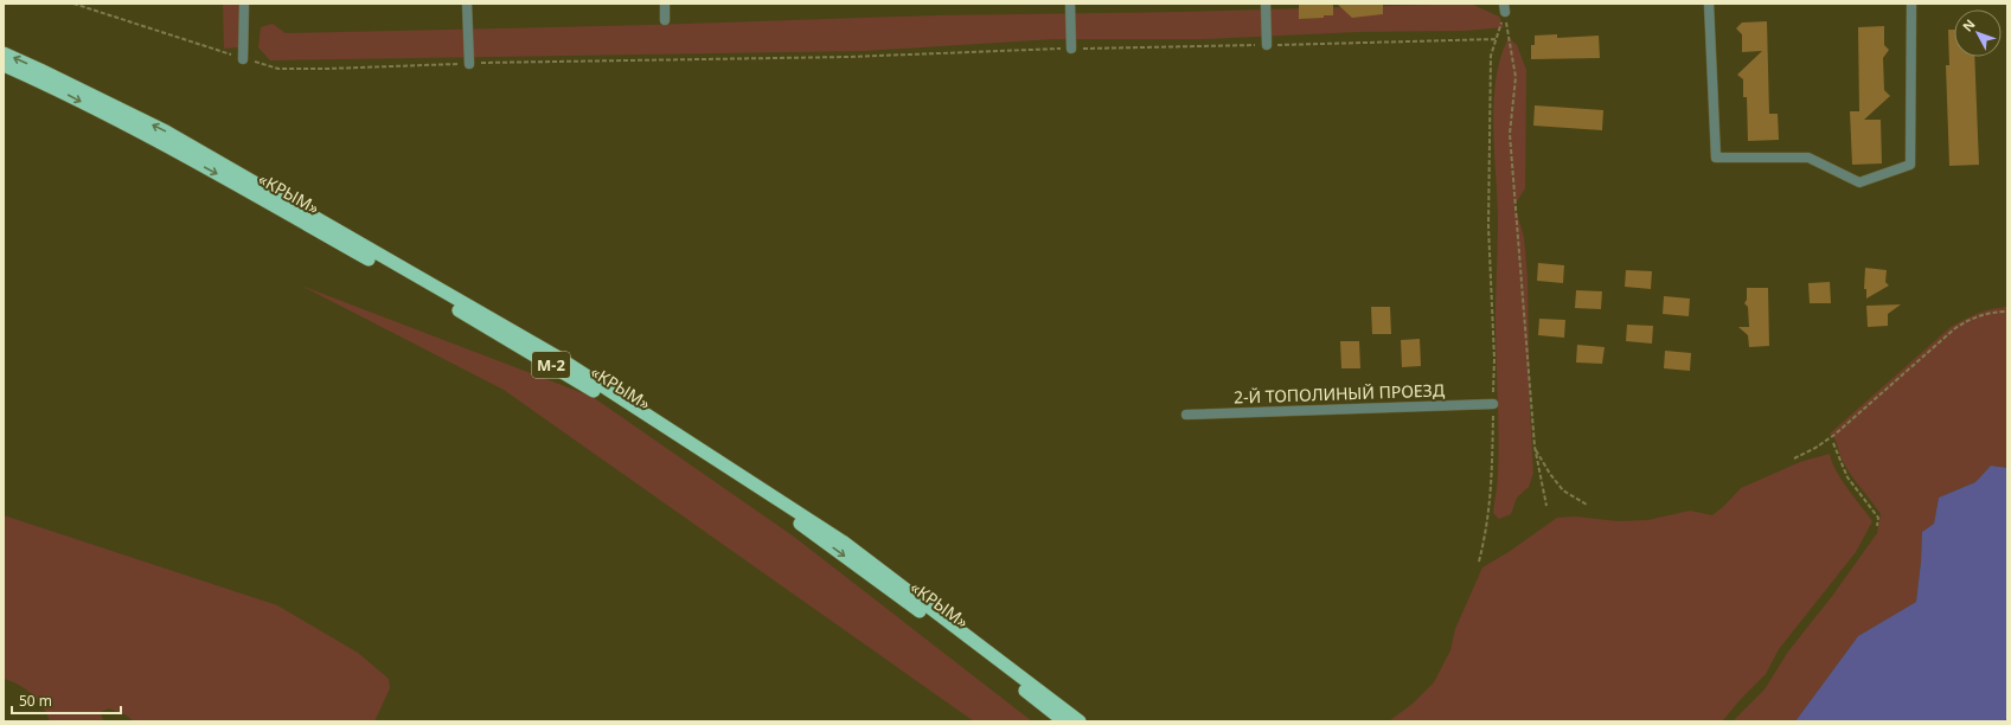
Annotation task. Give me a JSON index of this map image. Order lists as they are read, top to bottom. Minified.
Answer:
{"streets":{"highway":["«КРЫМ»","М-2"],"street":["2-Й ТОПОЛИНЫЙ ПРОЕЗД"]},"scale_bar":"50 m","north":"top left"}
